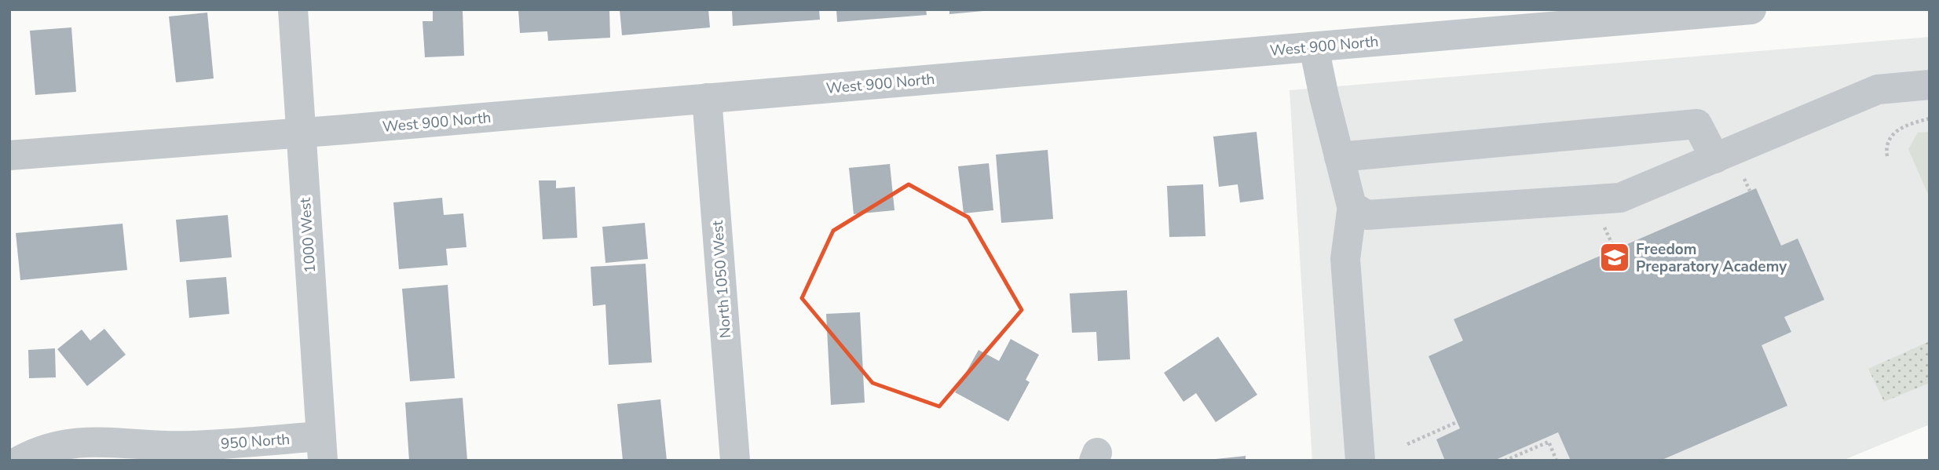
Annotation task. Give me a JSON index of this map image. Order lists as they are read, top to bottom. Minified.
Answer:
{"streets":{"street":["West 900 North","1000 West","North 1050 West","950 North"]},"crossings":[["West 900 North","1000 West"],["West 900 North","North 1050 West"],["1000 West","950 North"]],"places":{"school or university":["Freedom Preparatory Academy"]}}
